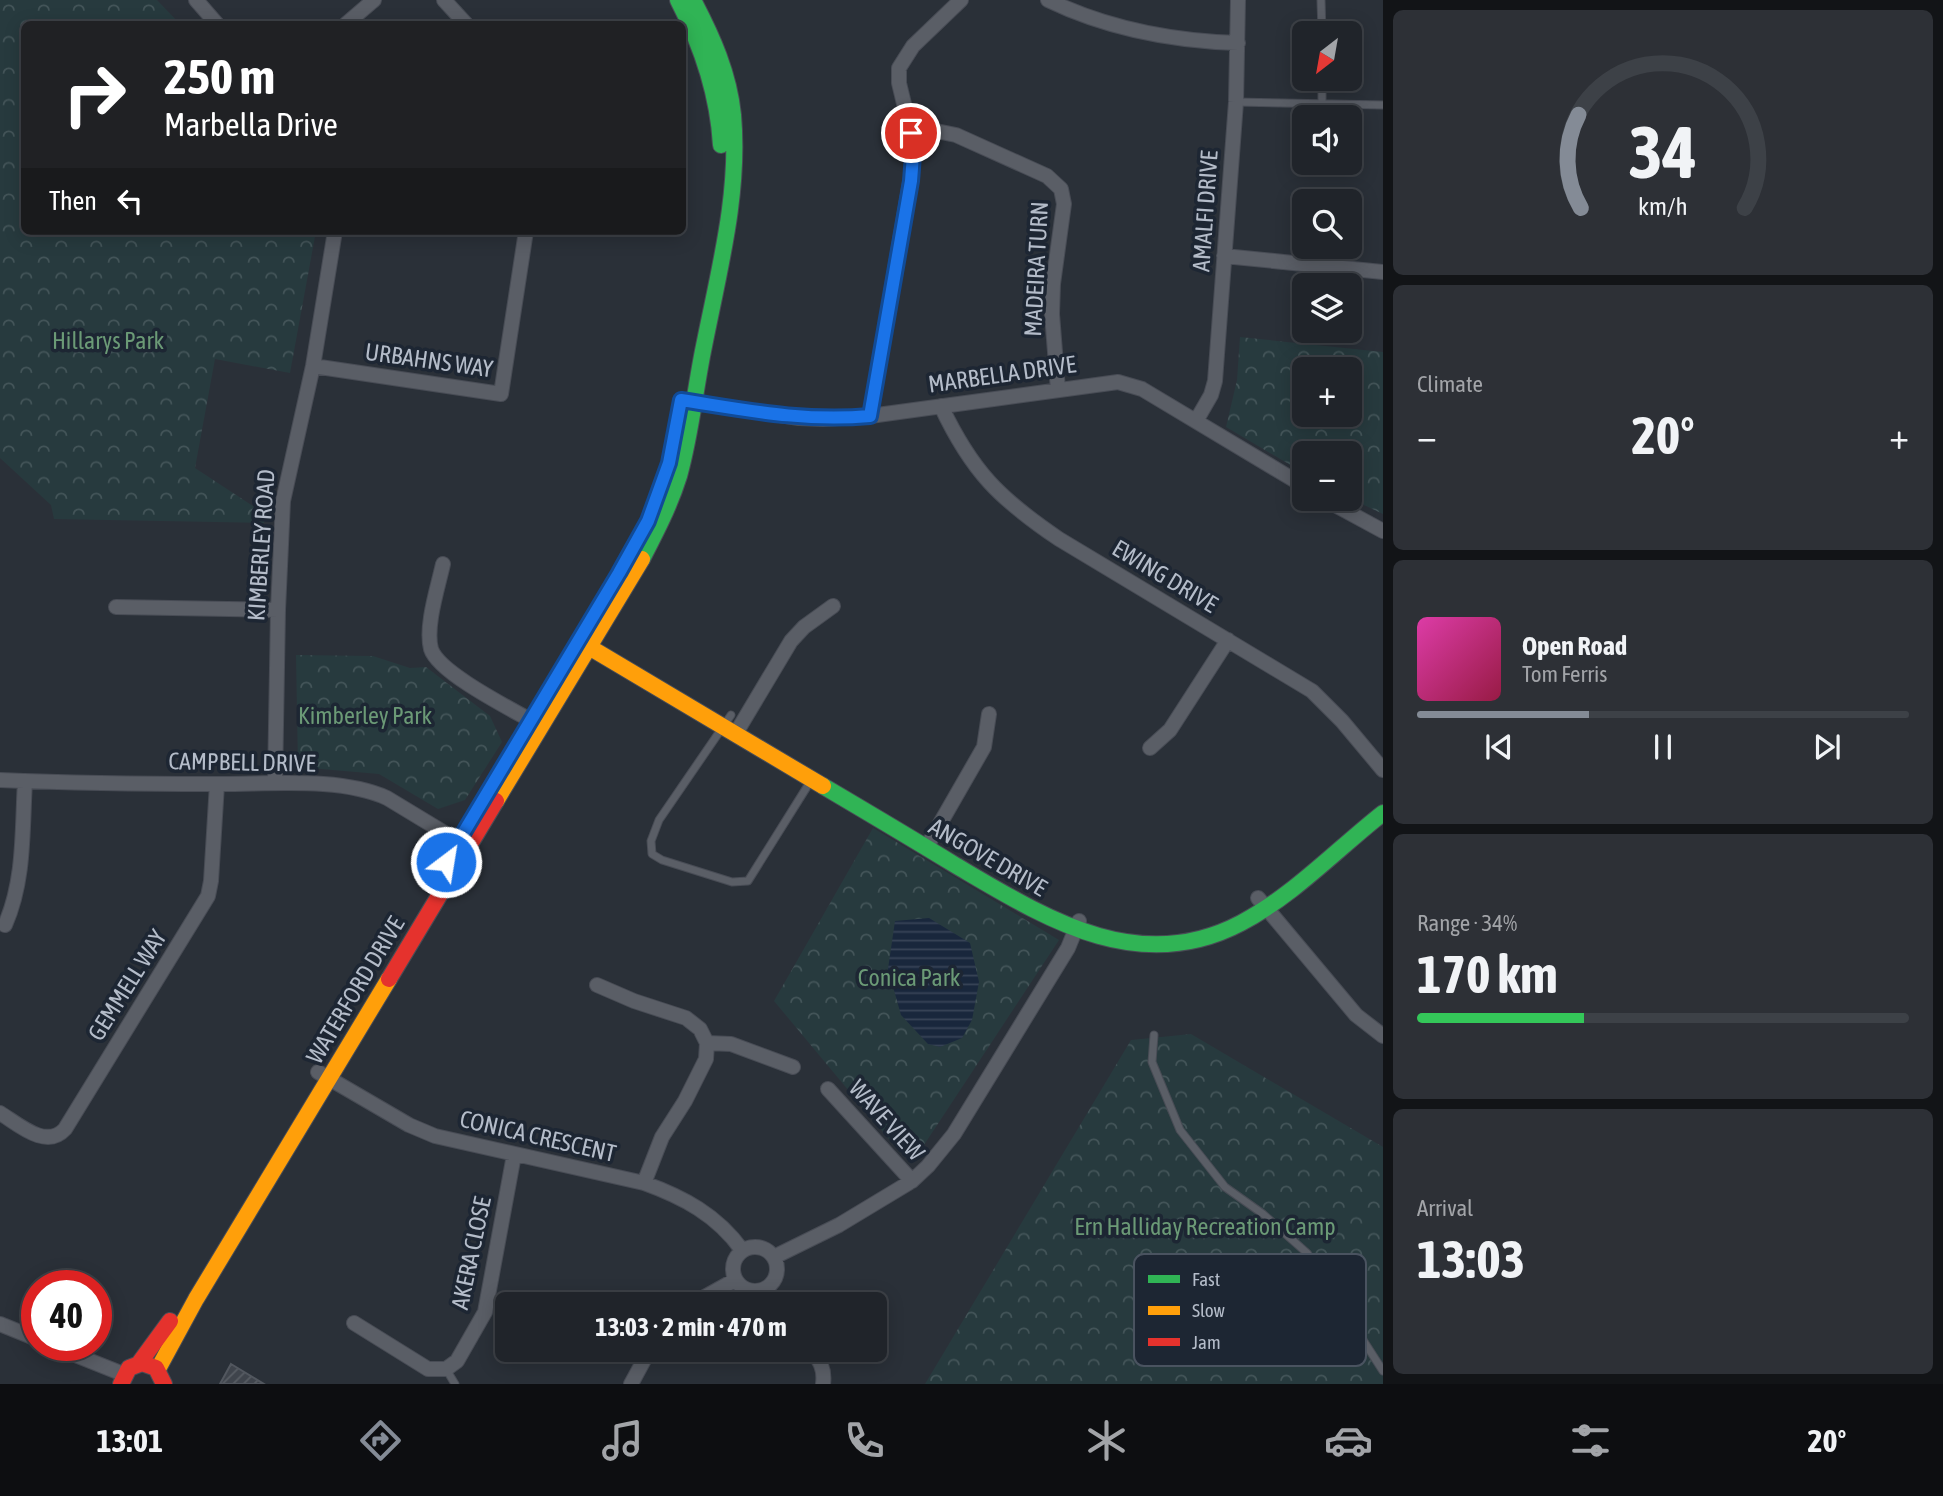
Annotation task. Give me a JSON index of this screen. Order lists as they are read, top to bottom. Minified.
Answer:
{"streets":{"street":["AMALFI DRIVE","MADEIRA TURN","URBAHNS WAY","MARBELLA DRIVE","KIMBERLEY ROAD","EWING DRIVE","CAMPBELL DRIVE","ANGOVE DRIVE","GEMMELL WAY","WATERFORD DRIVE","WAVE VIEW","CONICA CRESCENT","AKERA CLOSE"]},"crossings":[["AMALFI DRIVE","MARBELLA DRIVE"],["MADEIRA TURN","MARBELLA DRIVE"],["URBAHNS WAY","KIMBERLEY ROAD"],["MARBELLA DRIVE","EWING DRIVE"],["MARBELLA DRIVE","WATERFORD DRIVE"],["KIMBERLEY ROAD","CAMPBELL DRIVE"],["CAMPBELL DRIVE","GEMMELL WAY"],["CAMPBELL DRIVE","WATERFORD DRIVE"],["ANGOVE DRIVE","WATERFORD DRIVE"],["WATERFORD DRIVE","CONICA CRESCENT"],["CONICA CRESCENT","AKERA CLOSE"]],"parks":["Hillarys Park","Kimberley Park","Conica Park","Ern Halliday Recreation Camp"],"legend":["Fast","Slow","Jam"],"north":"bottom left","page":{"map_buttons":["+","−"],"turn":["250 m","Marbella Drive"],"then":"Then","tile":["Climate",["Range · 34%","170 km"],["Arrival","13:03"]],"heat":["−","20°","+"],"song":["Open Road","Tom Ferris"],"limit":"40","trip":"13:03 · 2 min · 470 m","tabs":["13:01","20°"],"gauge":["34","km/h"]}}
